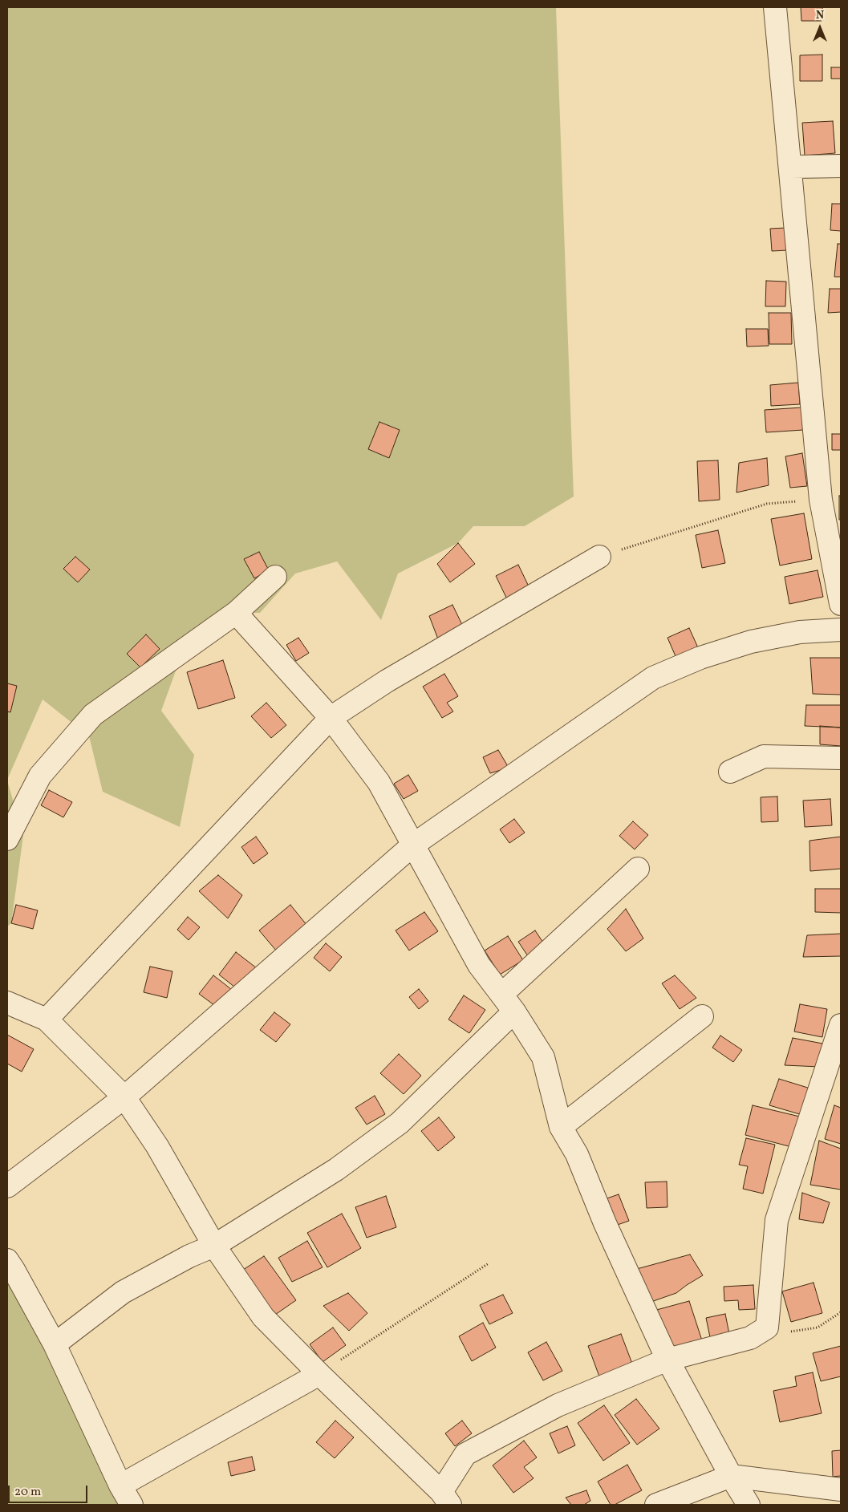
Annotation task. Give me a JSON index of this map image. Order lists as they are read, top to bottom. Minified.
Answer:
{"scale_bar":"20 m","north":"top"}
